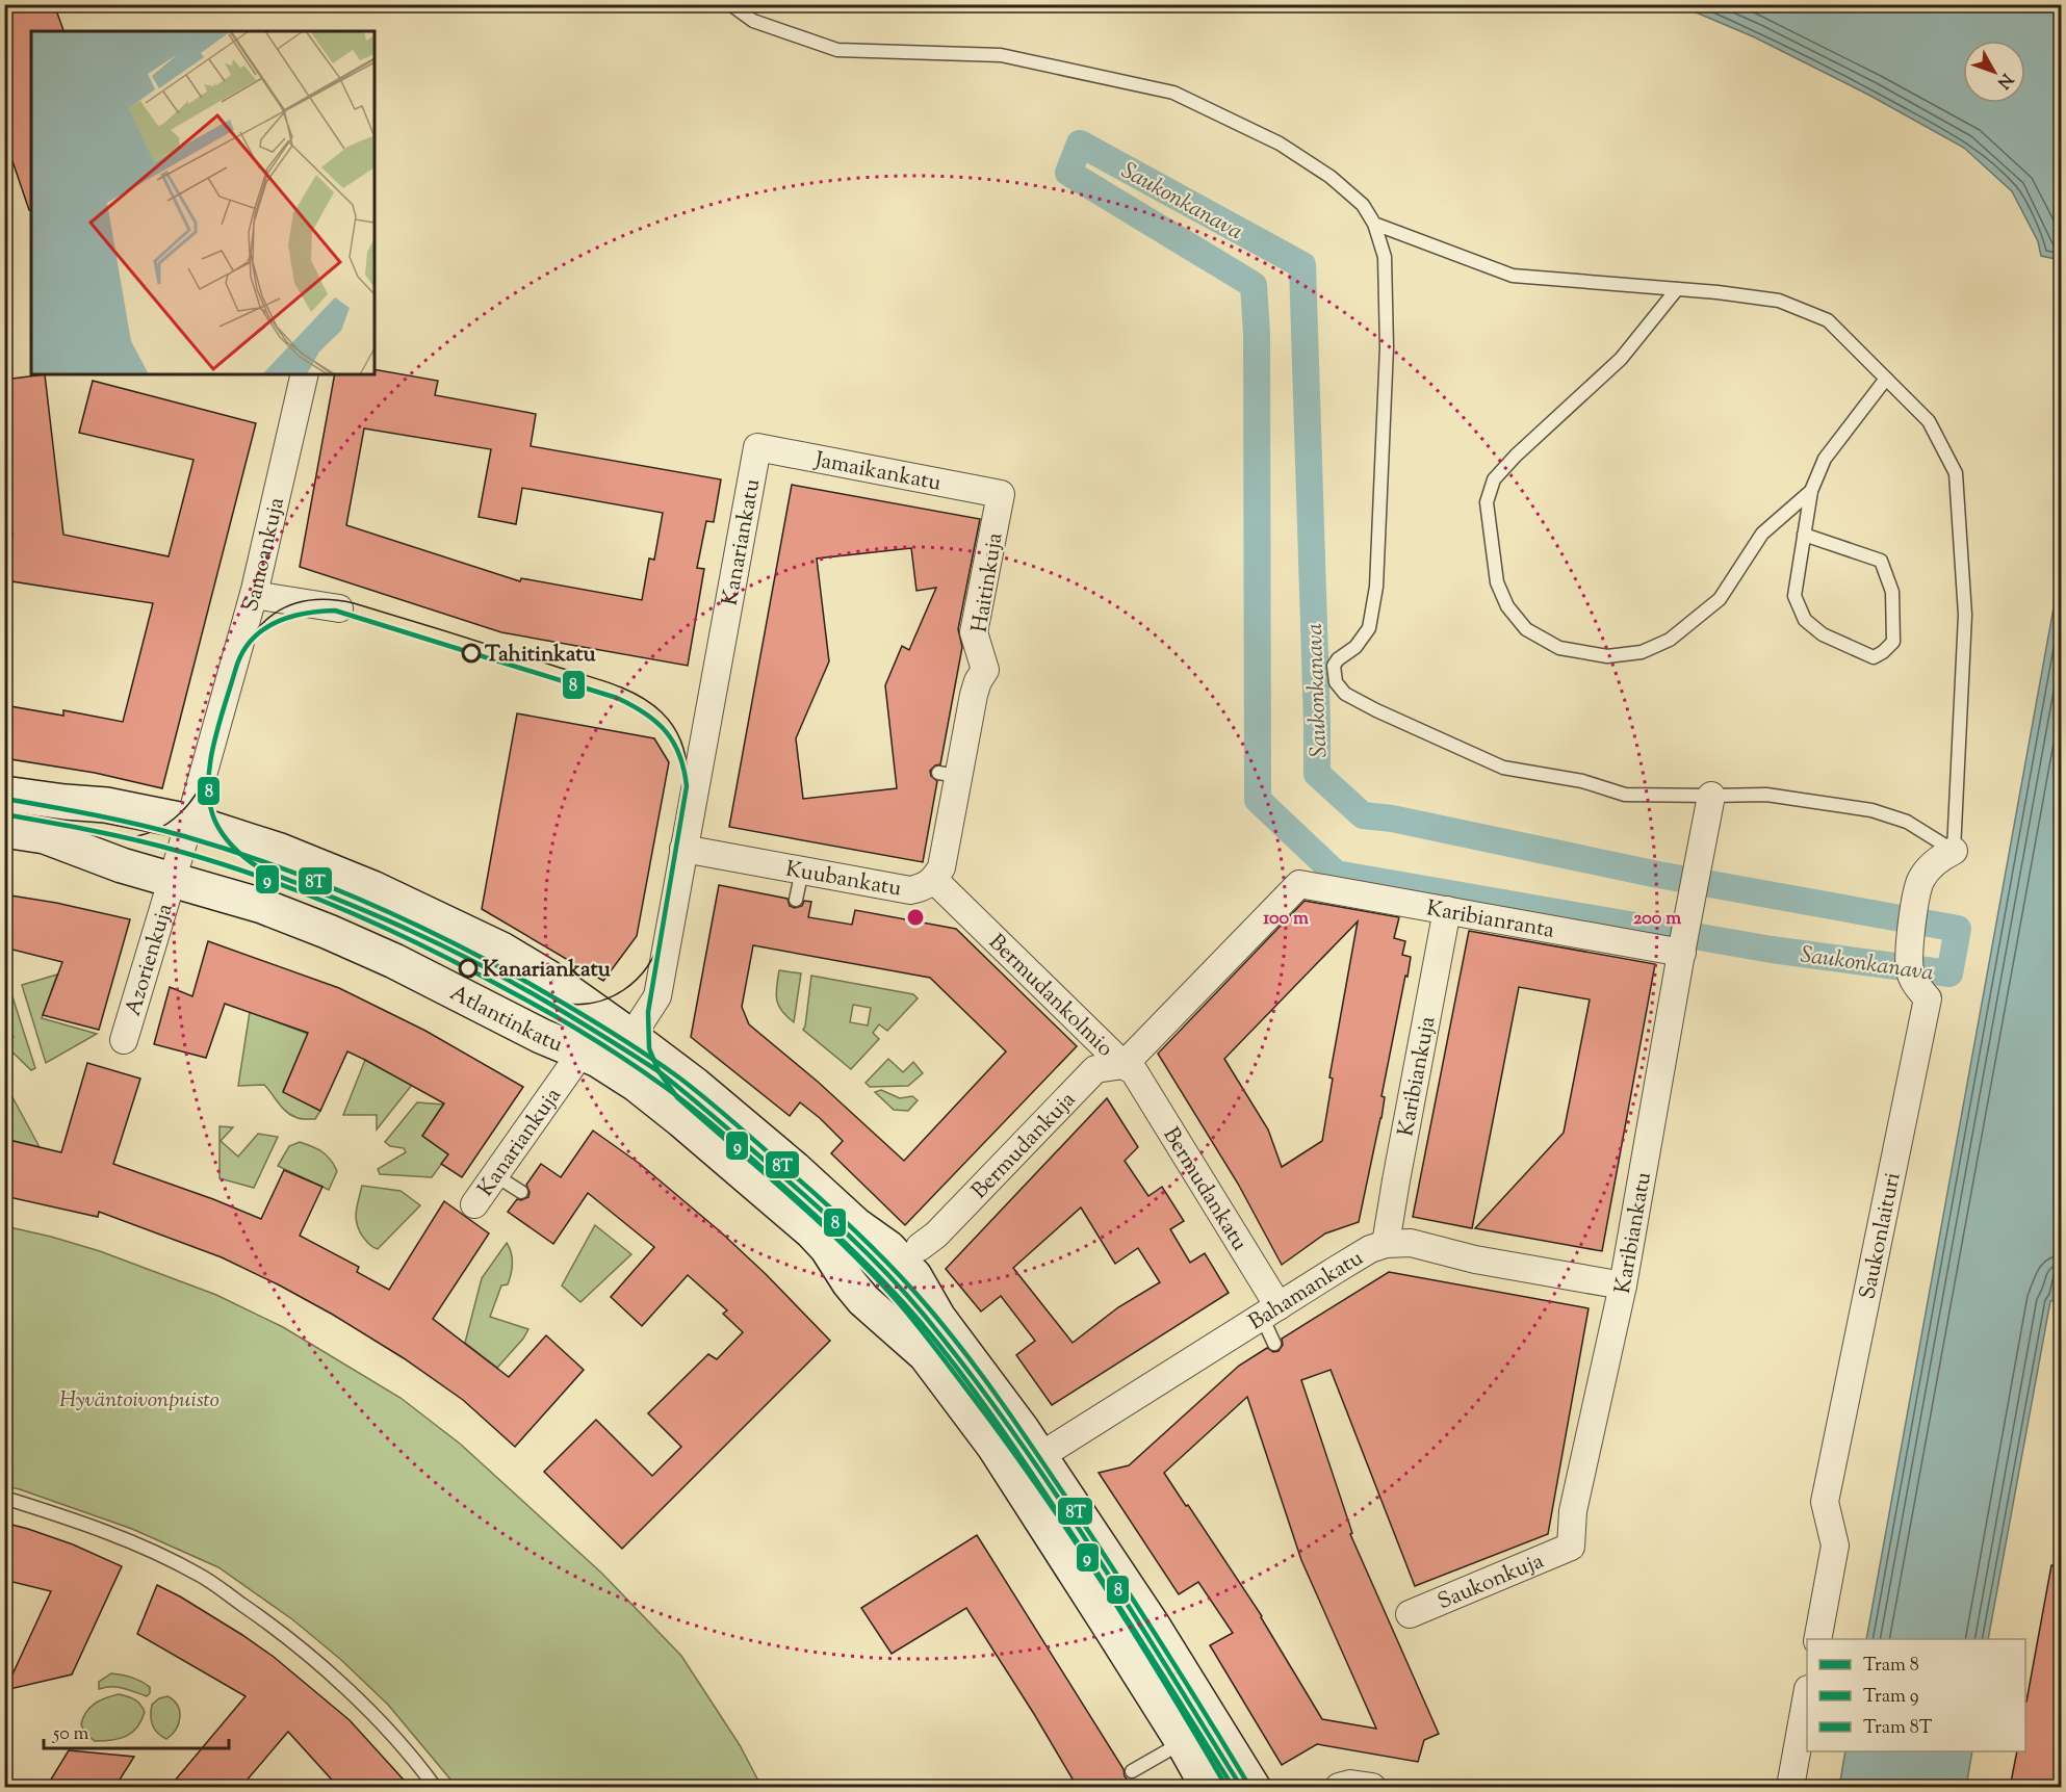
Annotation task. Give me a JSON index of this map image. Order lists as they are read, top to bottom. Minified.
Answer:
{"streets":{"street":["Jamaikankatu","Kanariankatu","Samoankuja","Haitinkuja","Kuubankatu","Karibianranta","Azorienkuja","Bermudankolmio","Atlantinkatu","Karibiankuja","Kanariankuja","Bermudankuja","Bermudankatu","Karibiankatu","Saukonlaituri","Bahamankatu","Saukonkuja"]},"crossings":[["Jamaikankatu","Kanariankatu"],["Jamaikankatu","Haitinkuja"],["Kanariankatu","Kuubankatu"],["Kanariankatu","Atlantinkatu"],["Kanariankatu","Kanariankuja"],["Samoankuja","Azorienkuja"],["Samoankuja","Atlantinkatu"],["Haitinkuja","Kuubankatu"],["Kuubankatu","Bermudankolmio"],["Karibianranta","Bermudankolmio"],["Karibianranta","Karibiankuja"],["Karibianranta","Karibiankatu"],["Azorienkuja","Atlantinkatu"],["Bermudankolmio","Bermudankuja"],["Bermudankolmio","Bermudankatu"],["Atlantinkatu","Kanariankuja"],["Atlantinkatu","Bahamankatu"],["Karibiankuja","Bahamankatu"],["Bermudankuja","Bermudankatu"],["Bermudankatu","Bahamankatu"],["Karibiankatu","Bahamankatu"],["Karibiankatu","Saukonkuja"]],"water":["Saukonkanava"],"parks":["Hyväntoivonpuisto"],"places":["Tahitinkatu","Kanariankatu"],"lines":["tram line 8","tram line 8T","tram line 9"],"legend":["Tram 8","Tram 9","Tram 8T"],"scale_bar":"50 m","north":"bottom right","rings":["100 m","200 m"]}
